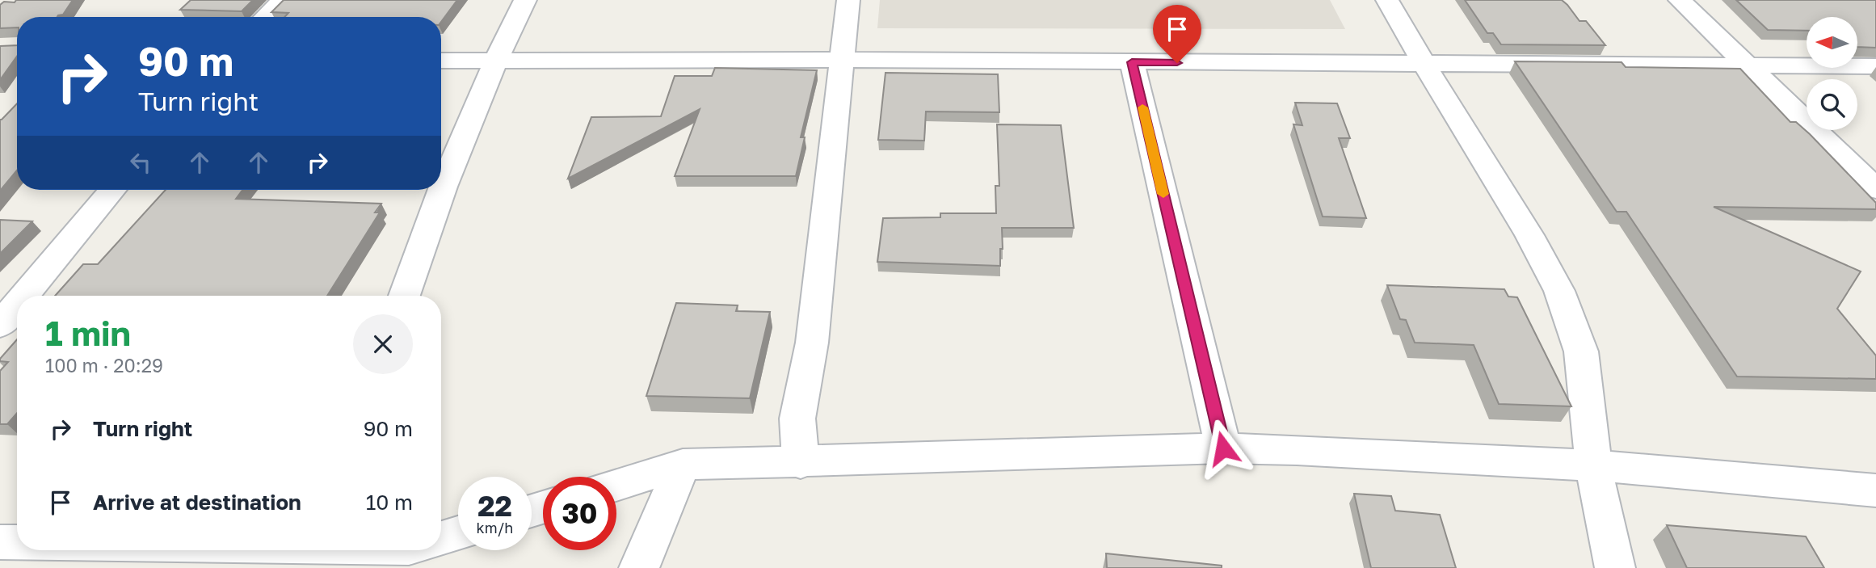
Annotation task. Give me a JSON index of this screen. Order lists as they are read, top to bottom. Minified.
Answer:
{"north":"left","page":{"turn":["90 m","Turn right"],"heading":["1 min","100 m · 20:29"],"list":[{"name":"Turn right","value":"90 m"},{"name":"Arrive at destination","value":"10 m"}],"speed":"22 km/h","limit":"30"}}
